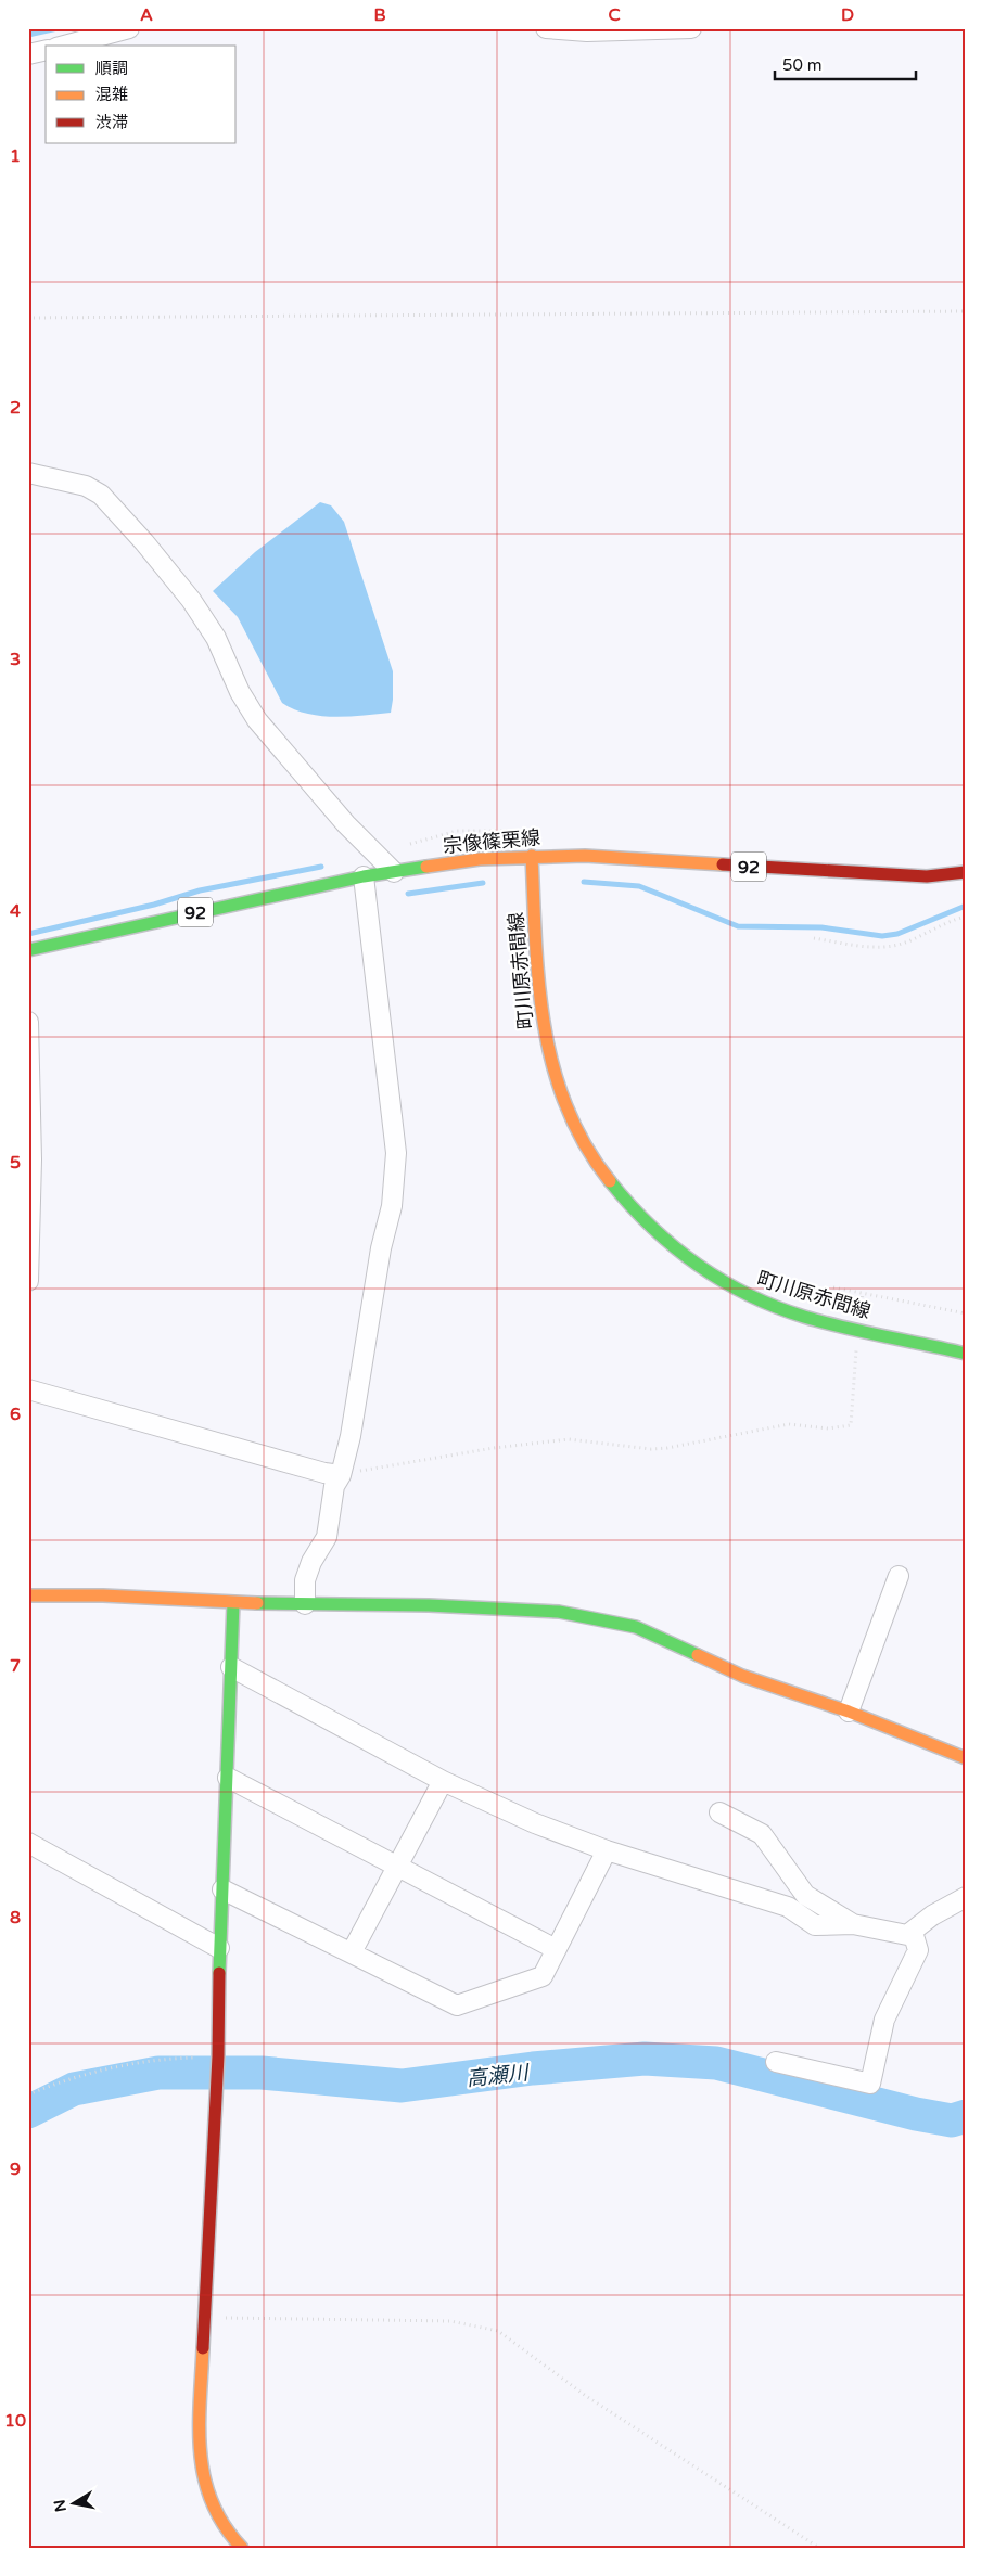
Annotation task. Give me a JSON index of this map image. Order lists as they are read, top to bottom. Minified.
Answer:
{"streets":{"street":["宗像篠栗線","92","町川原赤間線"]},"crossings":[["宗像篠栗線","町川原赤間線"]],"water":["高瀬川"],"legend":["順調","混雑","渋滞"],"scale_bar":"50 m","north":"left","grid":{"columns":["A","B","C","D"],"rows":["1","2","3","4","5","6","7","8","9","10"]}}
